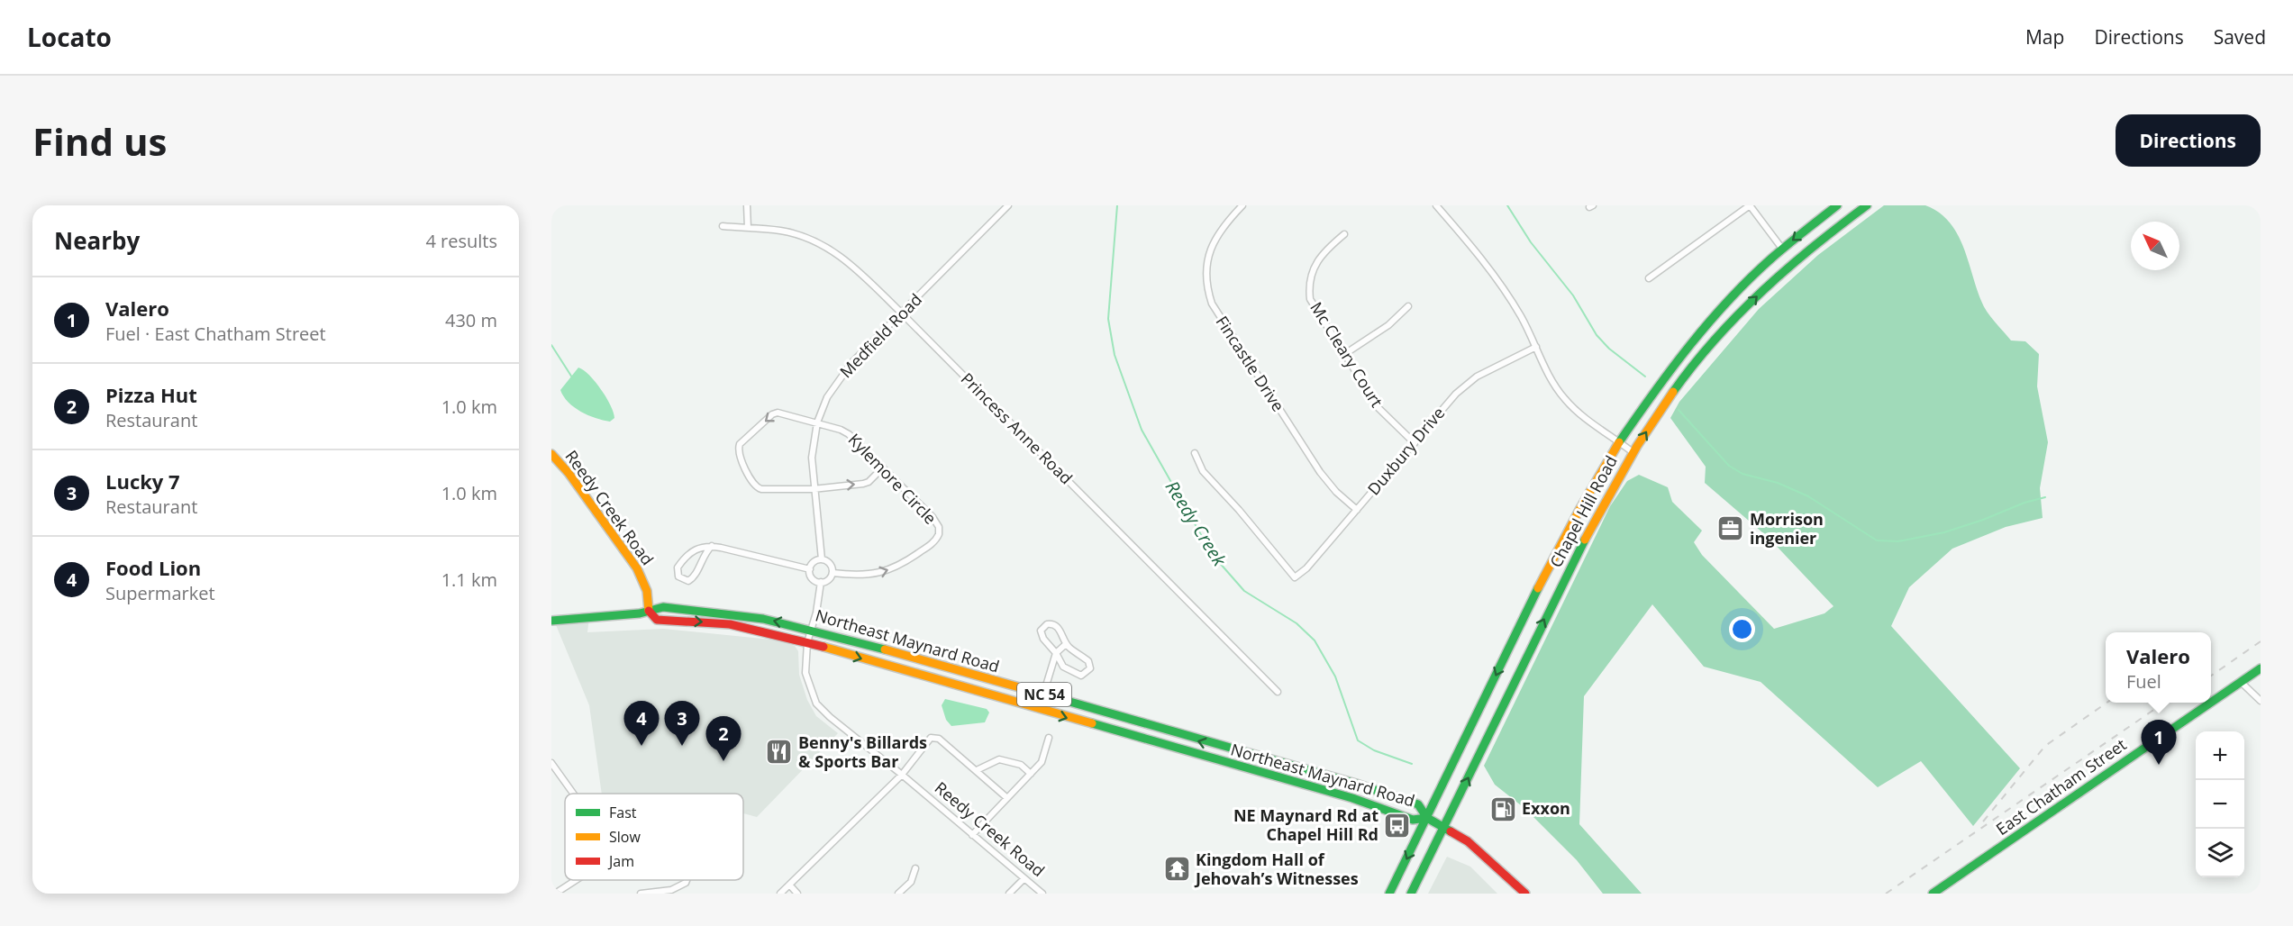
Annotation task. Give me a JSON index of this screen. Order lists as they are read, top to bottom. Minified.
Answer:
{"streets":{"main road":["Reedy Creek Road","Chapel Hill Road","Northeast Maynard Road","NC 54","East Chatham Street"],"street":["Medfield Road","Mc Cleary Court","Fincastle Drive","Princess Anne Road","Duxbury Drive","Kylemore Circle"]},"crossings":[["Medfield Road","Princess Anne Road"],["Medfield Road","Kylemore Circle"],["Mc Cleary Court","Duxbury Drive"],["Fincastle Drive","Duxbury Drive"],["Reedy Creek Road","Northeast Maynard Road"],["Chapel Hill Road","Northeast Maynard Road"]],"water":["Reedy Creek"],"places":{"office":["Morrison ingenier"],"restaurant":["Benny's Billards & Sports Bar"],"fuel station":["Exxon"],"bus stop":["NE Maynard Rd at Chapel Hill Rd"],"temple":["Kingdom Hall of Jehovah’s Witnesses"]},"legend":["Fast","Slow","Jam"],"north":"top left","page":{"header":"Locato","nav":["Map","Directions","Saved"],"buttons":"Directions","title":"Find us","heading":["Nearby","4 results"],"list":[{"mark":"1","name":"Valero","note":"Fuel · East Chatham Street","value":"430 m"},{"mark":"2","name":"Pizza Hut","note":"Restaurant","value":"1.0 km"},{"mark":"3","name":"Lucky 7","note":"Restaurant","value":"1.0 km"},{"mark":"4","name":"Food Lion","note":"Supermarket","value":"1.1 km"}],"popup":["Valero","Fuel"],"pins":["3","4","2","1"],"map_buttons":["+","−"]}}
